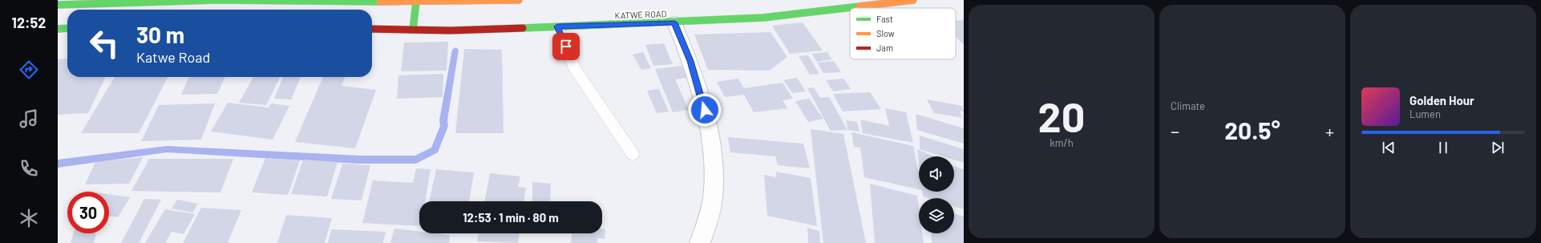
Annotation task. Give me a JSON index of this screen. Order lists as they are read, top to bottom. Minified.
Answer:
{"streets":{"main road":["KATWE ROAD"]},"legend":["Fast","Slow","Jam"],"page":{"tabs":"12:52","tile":[["20","km/h"],"Climate"],"turn":["30 m","Katwe Road"],"song":["Golden Hour","Lumen"],"heat":["−","20.5°","+"],"limit":"30","trip":"12:53 · 1 min · 80 m"}}
